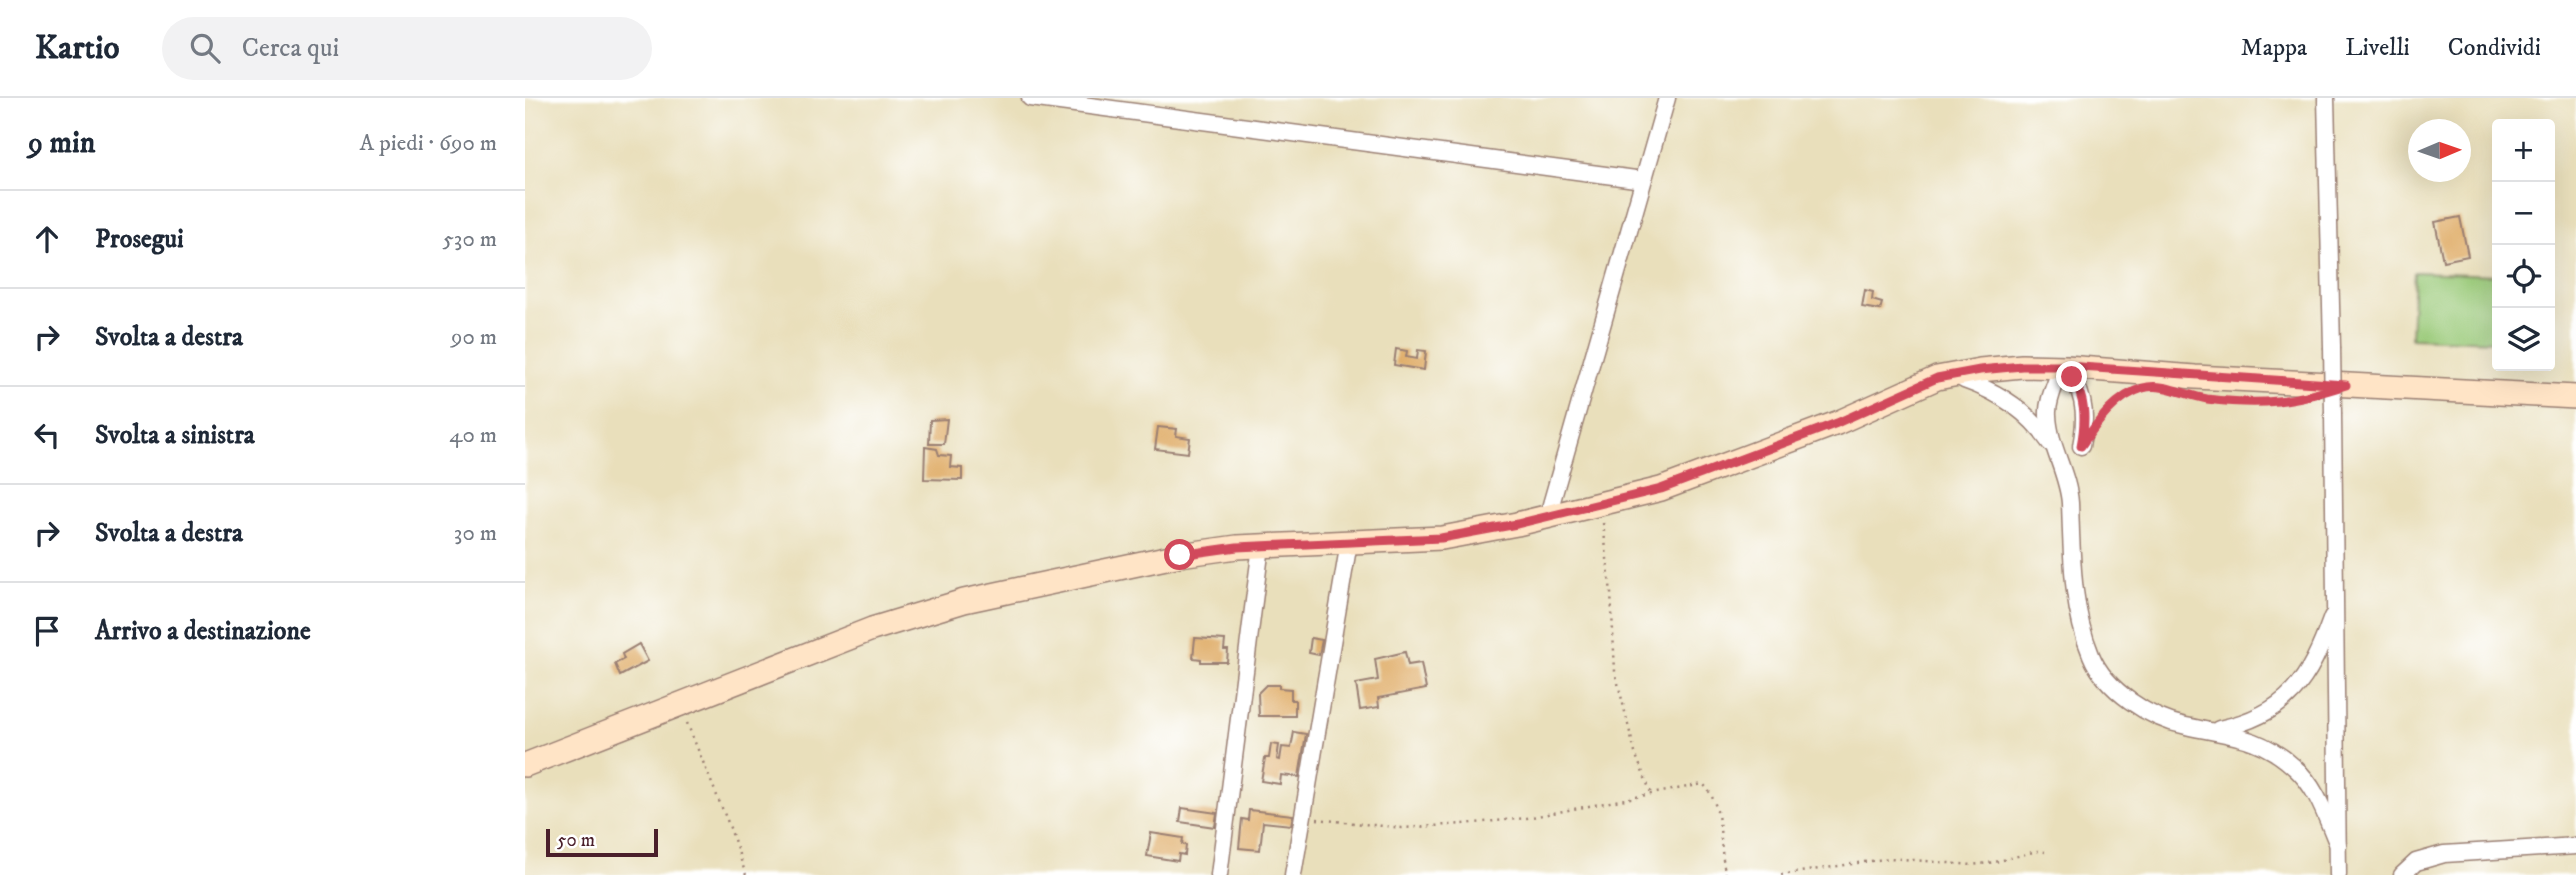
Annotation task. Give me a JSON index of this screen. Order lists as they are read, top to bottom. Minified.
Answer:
{"scale_bar":"50 m","north":"right","page":{"header":"Kartio","search":"Cerca qui","nav":["Mappa","Livelli","Condividi"],"heading":["9 min","A piedi · 690 m"],"map_buttons":["+","−"],"list":[["Prosegui","530 m"],["Svolta a destra","90 m"],["Svolta a sinistra","40 m"],["Svolta a destra","30 m"],"Arrivo a destinazione"],"scale":"50 m"}}
